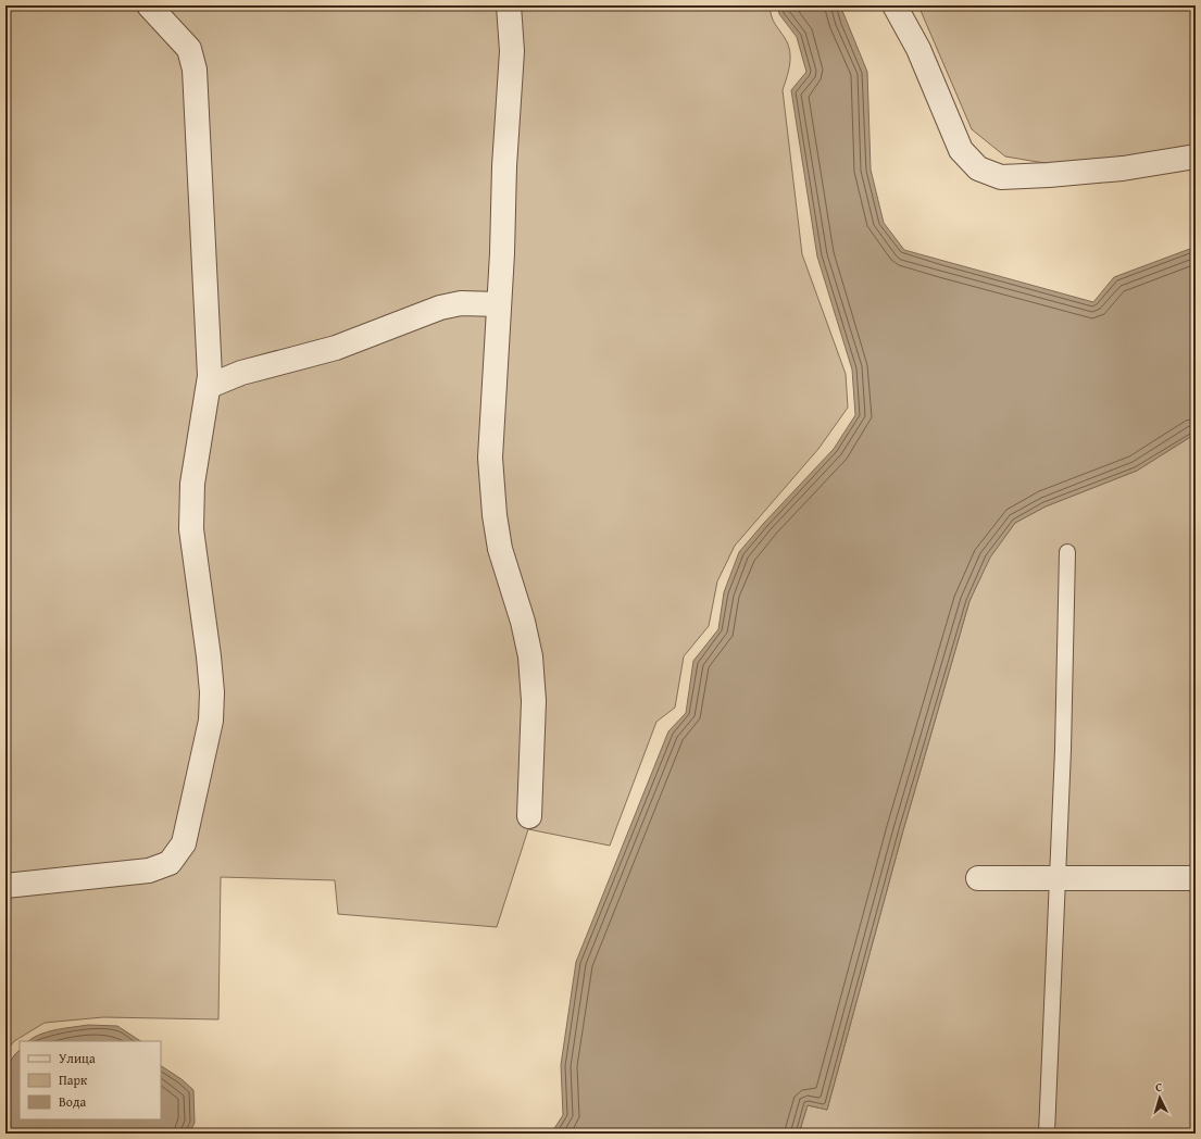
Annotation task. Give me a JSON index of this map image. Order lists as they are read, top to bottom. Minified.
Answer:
{"legend":["Улица","Парк","Вода"],"north":"top"}
